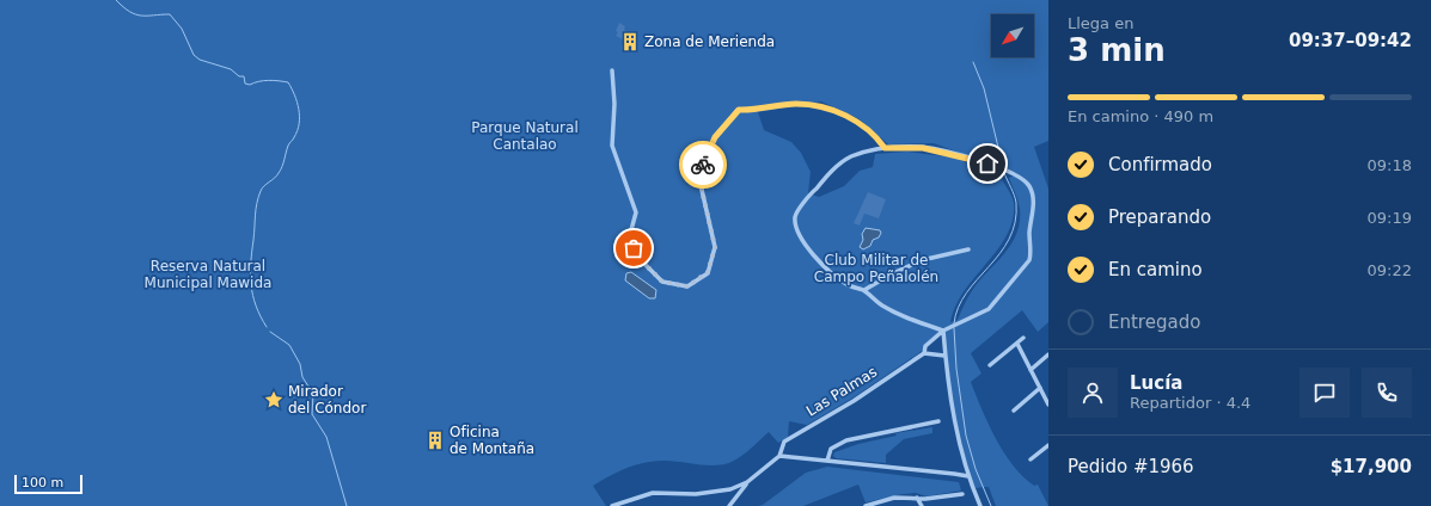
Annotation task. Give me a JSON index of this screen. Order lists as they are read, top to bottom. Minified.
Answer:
{"streets":{"street":["Las Palmas"]},"parks":["Parque Natural Cantalao","Club Militar de Campo Peñalolén","Reserva Natural Municipal Mawida"],"places":{"building":["Zona de Merienda","Oficina de Montaña"],"place":["Mirador del Cóndor"]},"scale_bar":"100 m","north":"bottom left","page":{"heading":["3 min","Llega en","09:37–09:42"],"panel":["Lucía","Repartidor · 4.4","Pedido #1966","$17,900"],"bar":"En camino · 490 m","list":[["Confirmado","09:18"],["Preparando","09:19"],["En camino","09:22"],"Entregado"],"scale":"100 m"}}
